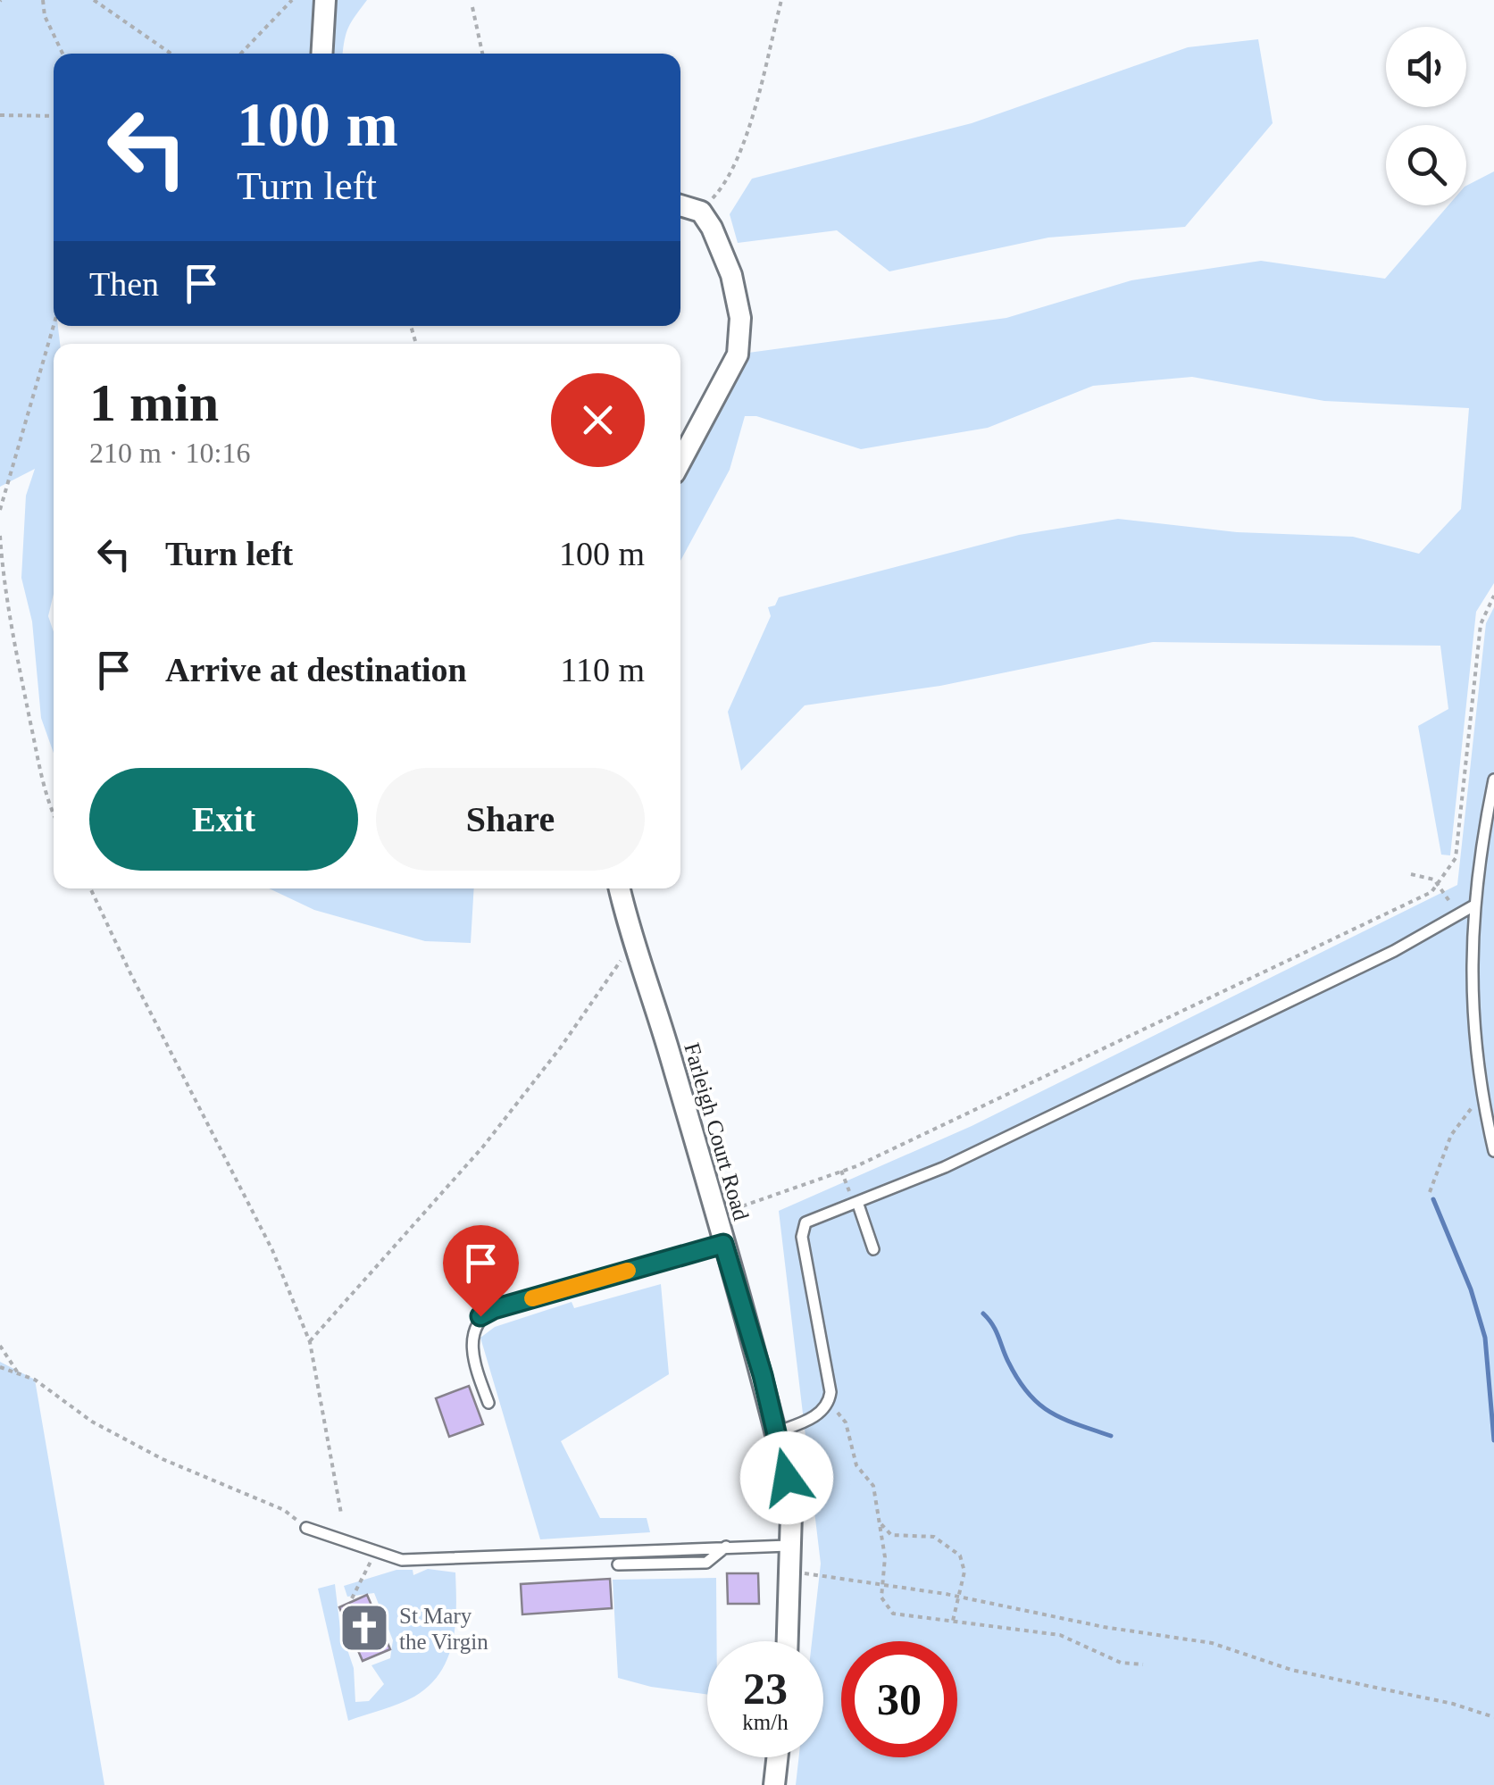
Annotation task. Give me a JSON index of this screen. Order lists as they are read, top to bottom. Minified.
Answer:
{"streets":{"street":["Farleigh Court Road"]},"places":{"church":["St Mary the Virgin"]},"page":{"turn":["100 m","Turn left"],"then":"Then","heading":["1 min","210 m · 10:16"],"list":[{"name":"Turn left","value":"100 m"},{"name":"Arrive at destination","value":"110 m"}],"buttons":["Exit","Share"],"speed":"23 km/h","limit":"30"}}
